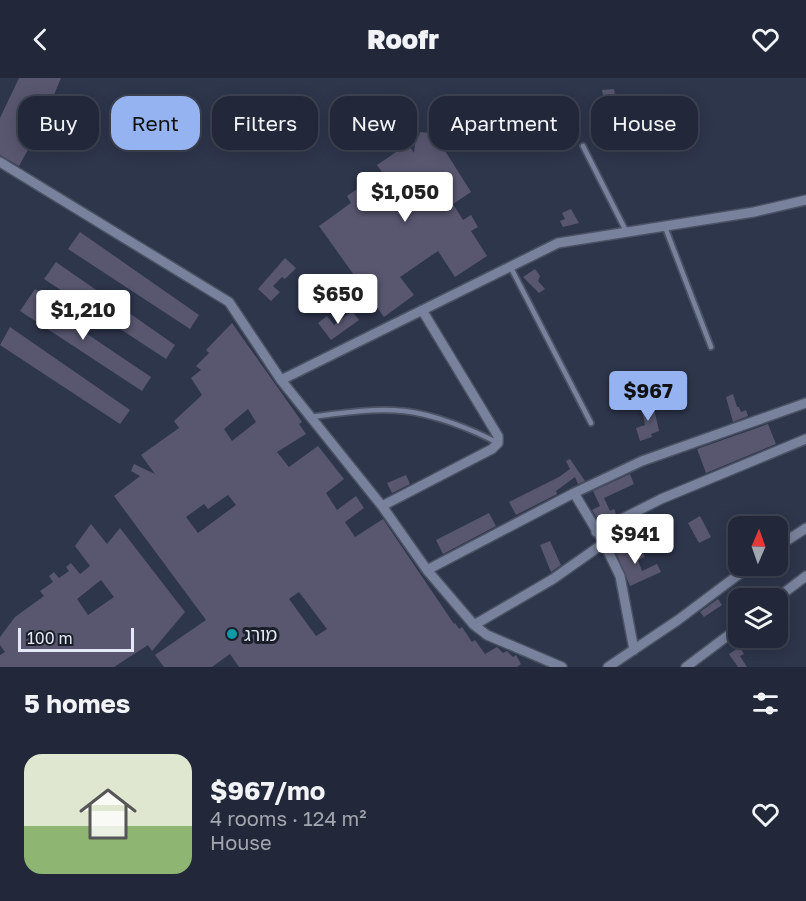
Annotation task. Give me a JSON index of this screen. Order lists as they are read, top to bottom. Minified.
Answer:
{"places":["מורג"],"scale_bar":"100 m","north":"top","page":{"header":"Roofr","chip":["Buy","Rent","Filters","New","Apartment","House"],"price":["$1,050","$650","$1,210","$967","$941"],"scale":"100 m","heading":"5 homes","list":[{"name":"$967/mo","note":"4 rooms · 124 m² · House"}]}}
